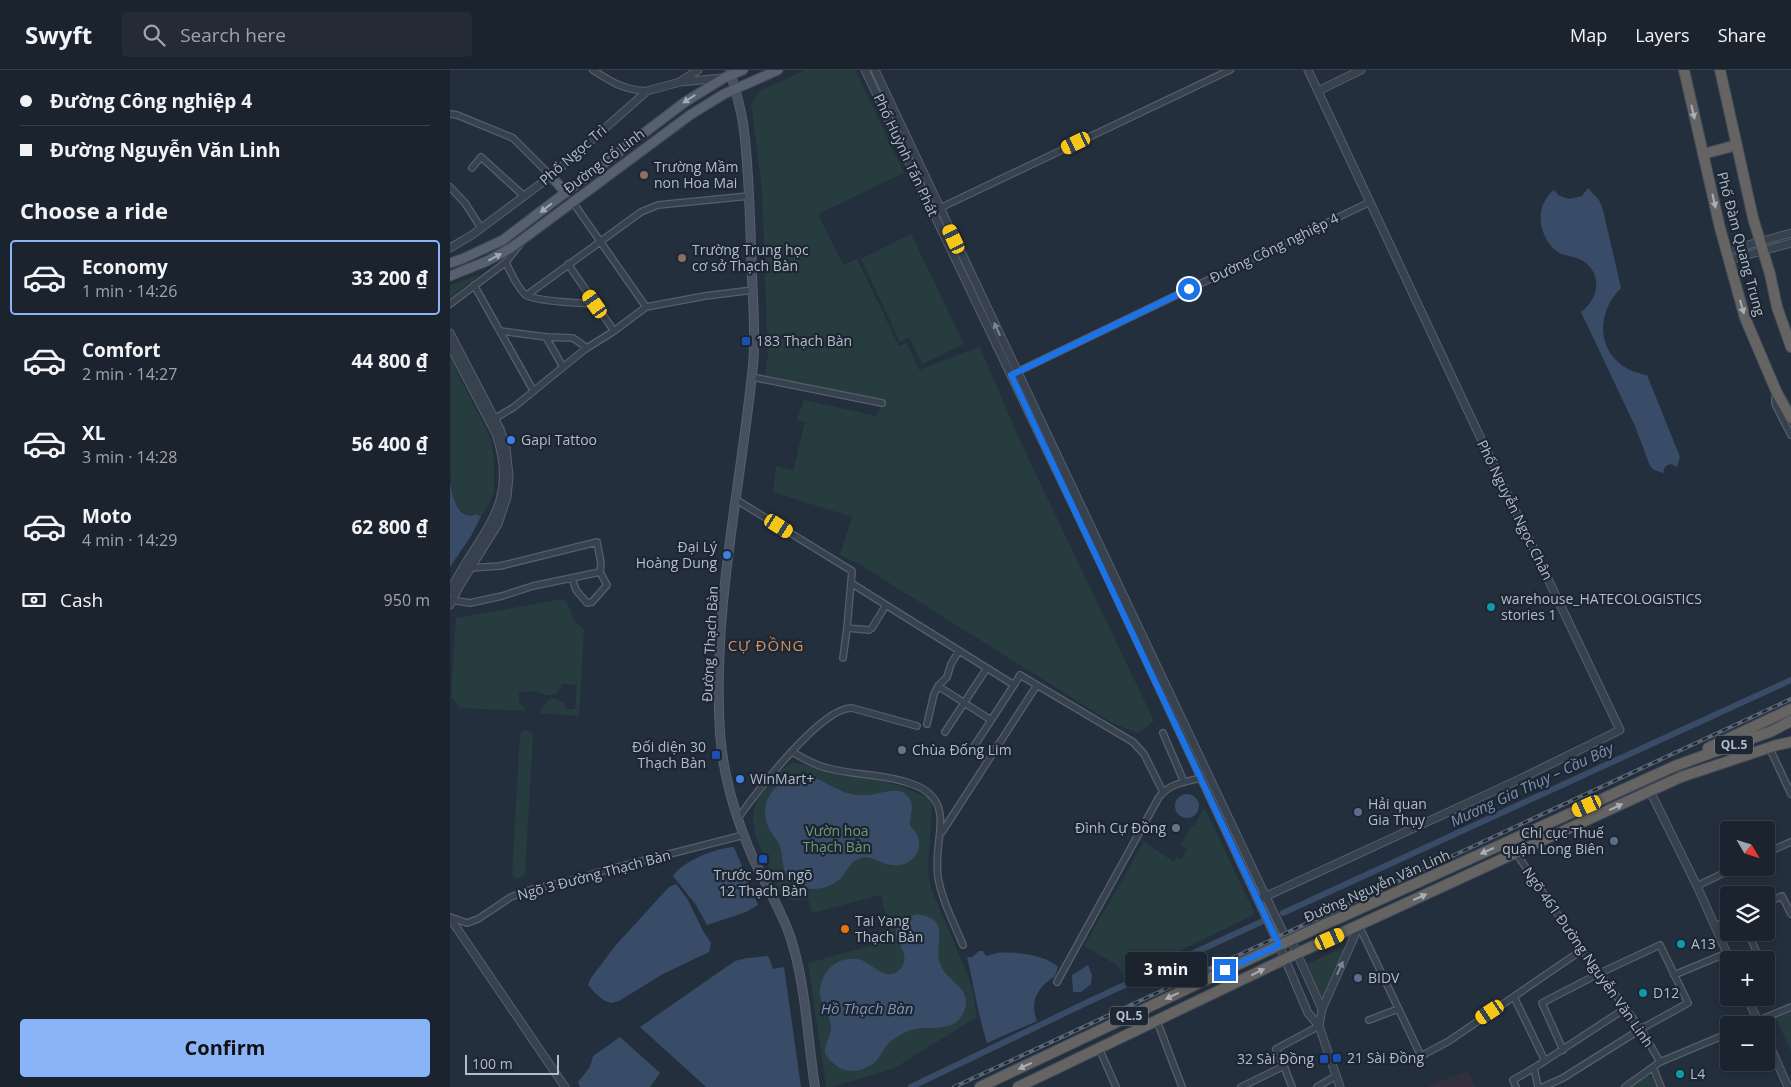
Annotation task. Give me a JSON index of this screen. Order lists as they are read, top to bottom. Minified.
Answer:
{"streets":{"highway":["Phố Đàm Quang Trung","QL.5","Đường Nguyễn Văn Linh"],"main road":["Đường Cổ Linh","Đường Thạch Bàn"],"street":["Phố Ngọc Trì","Phố Huỳnh Tấn Phát","Đường Công nghiệp 4","Phố Nguyễn Ngọc Chân","Ngõ 3 Đường Thạch Bàn","Ngõ 461 Đường Nguyễn Văn Linh"]},"crossings":[["Phố Huỳnh Tấn Phát","Đường Công nghiệp 4"],["Phố Huỳnh Tấn Phát","Phố Nguyễn Ngọc Chân"],["Phố Huỳnh Tấn Phát","Đường Nguyễn Văn Linh"],["Đường Cổ Linh","Đường Thạch Bàn"],["Đường Công nghiệp 4","Phố Nguyễn Ngọc Chân"],["Đường Thạch Bàn","Ngõ 3 Đường Thạch Bàn"],["Đường Nguyễn Văn Linh","Ngõ 461 Đường Nguyễn Văn Linh"]],"districts":["CỰ ĐỒNG"],"water":["Mương Gia Thụy – Cầu Bây","Hồ Thạch Bàn"],"parks":["Vườn hoa Thạch Bàn"],"places":{"other":["Trường Mầm non Hoa Mai","Trường Trung học cơ sở Thạch Bàn","Gapi Tattoo","Đại Lý Hoàng Dung","warehouse_HATECOLOGISTICS stories 1","Chùa Đống Lim","WinMart+","Hải quan Gia Thụy","Đình Cự Đồng","Chi cục Thuế quận Long Biên","Tai Yang Thạch Bàn","A13","BIDV","D12","L4"],"transit":["183 Thạch Bàn","Đối diện 30 Thạch Bàn","Trước 50m ngõ 12 Thạch Bàn","21 Sài Đồng","32 Sài Đồng"]},"scale_bar":"100 m","north":"bottom right","page":{"header":"Swyft","search":"Search here","nav":["Map","Layers","Share"],"banner":["Đường Công nghiệp 4","Đường Nguyễn Văn Linh"],"heading":"Choose a ride","list":[{"name":"Economy","note":"1 min · 14:26","value":"33 200 ₫"},{"name":"Comfort","note":"2 min · 14:27","value":"44 800 ₫"},{"name":"XL","note":"3 min · 14:28","value":"56 400 ₫"},{"name":"Moto","note":"4 min · 14:29","value":"62 800 ₫"}],"pay":["Cash","950 m"],"map_buttons":["+","−"],"bubble":"3 min","buttons":"Confirm","scale":"100 m"}}
